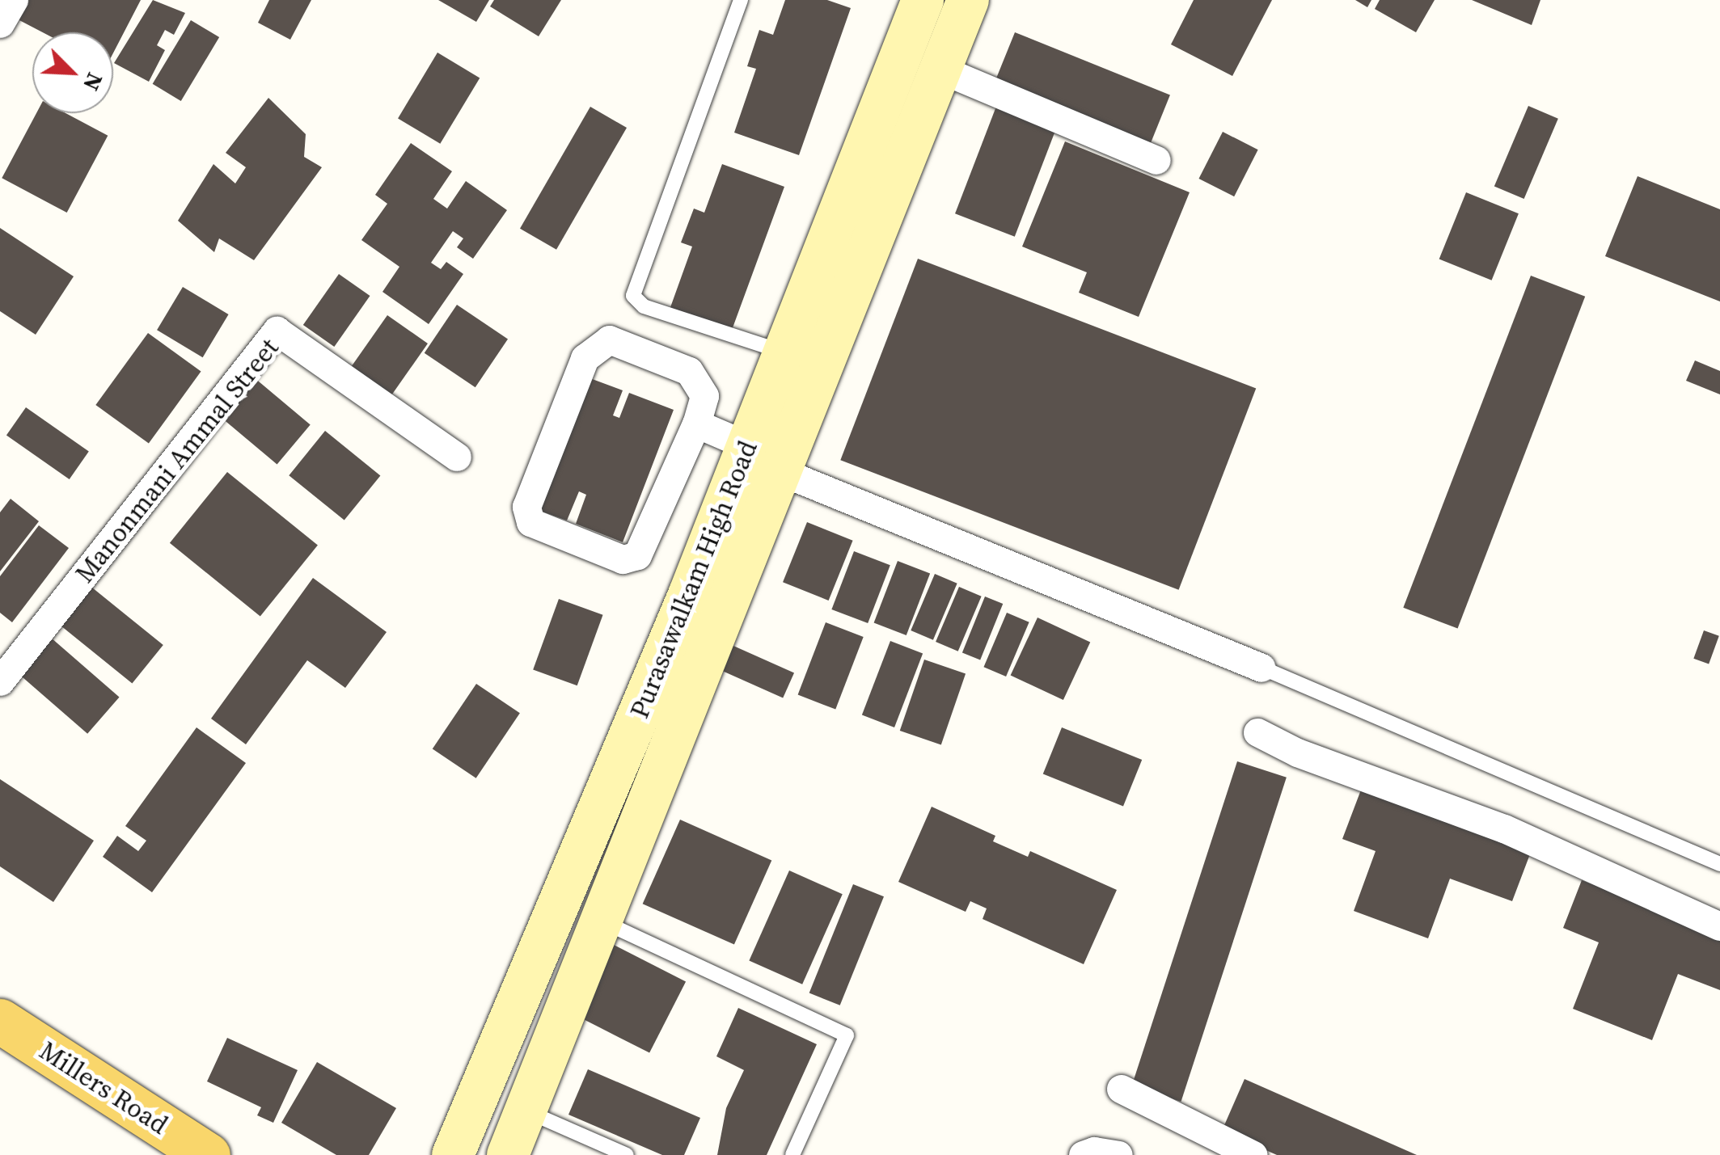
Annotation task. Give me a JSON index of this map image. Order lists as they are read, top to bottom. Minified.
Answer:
{"streets":{"main road":["Purasawalkam High Road","Millers Road"],"street":["Manonmani Ammal Street"]},"north":"bottom right"}
